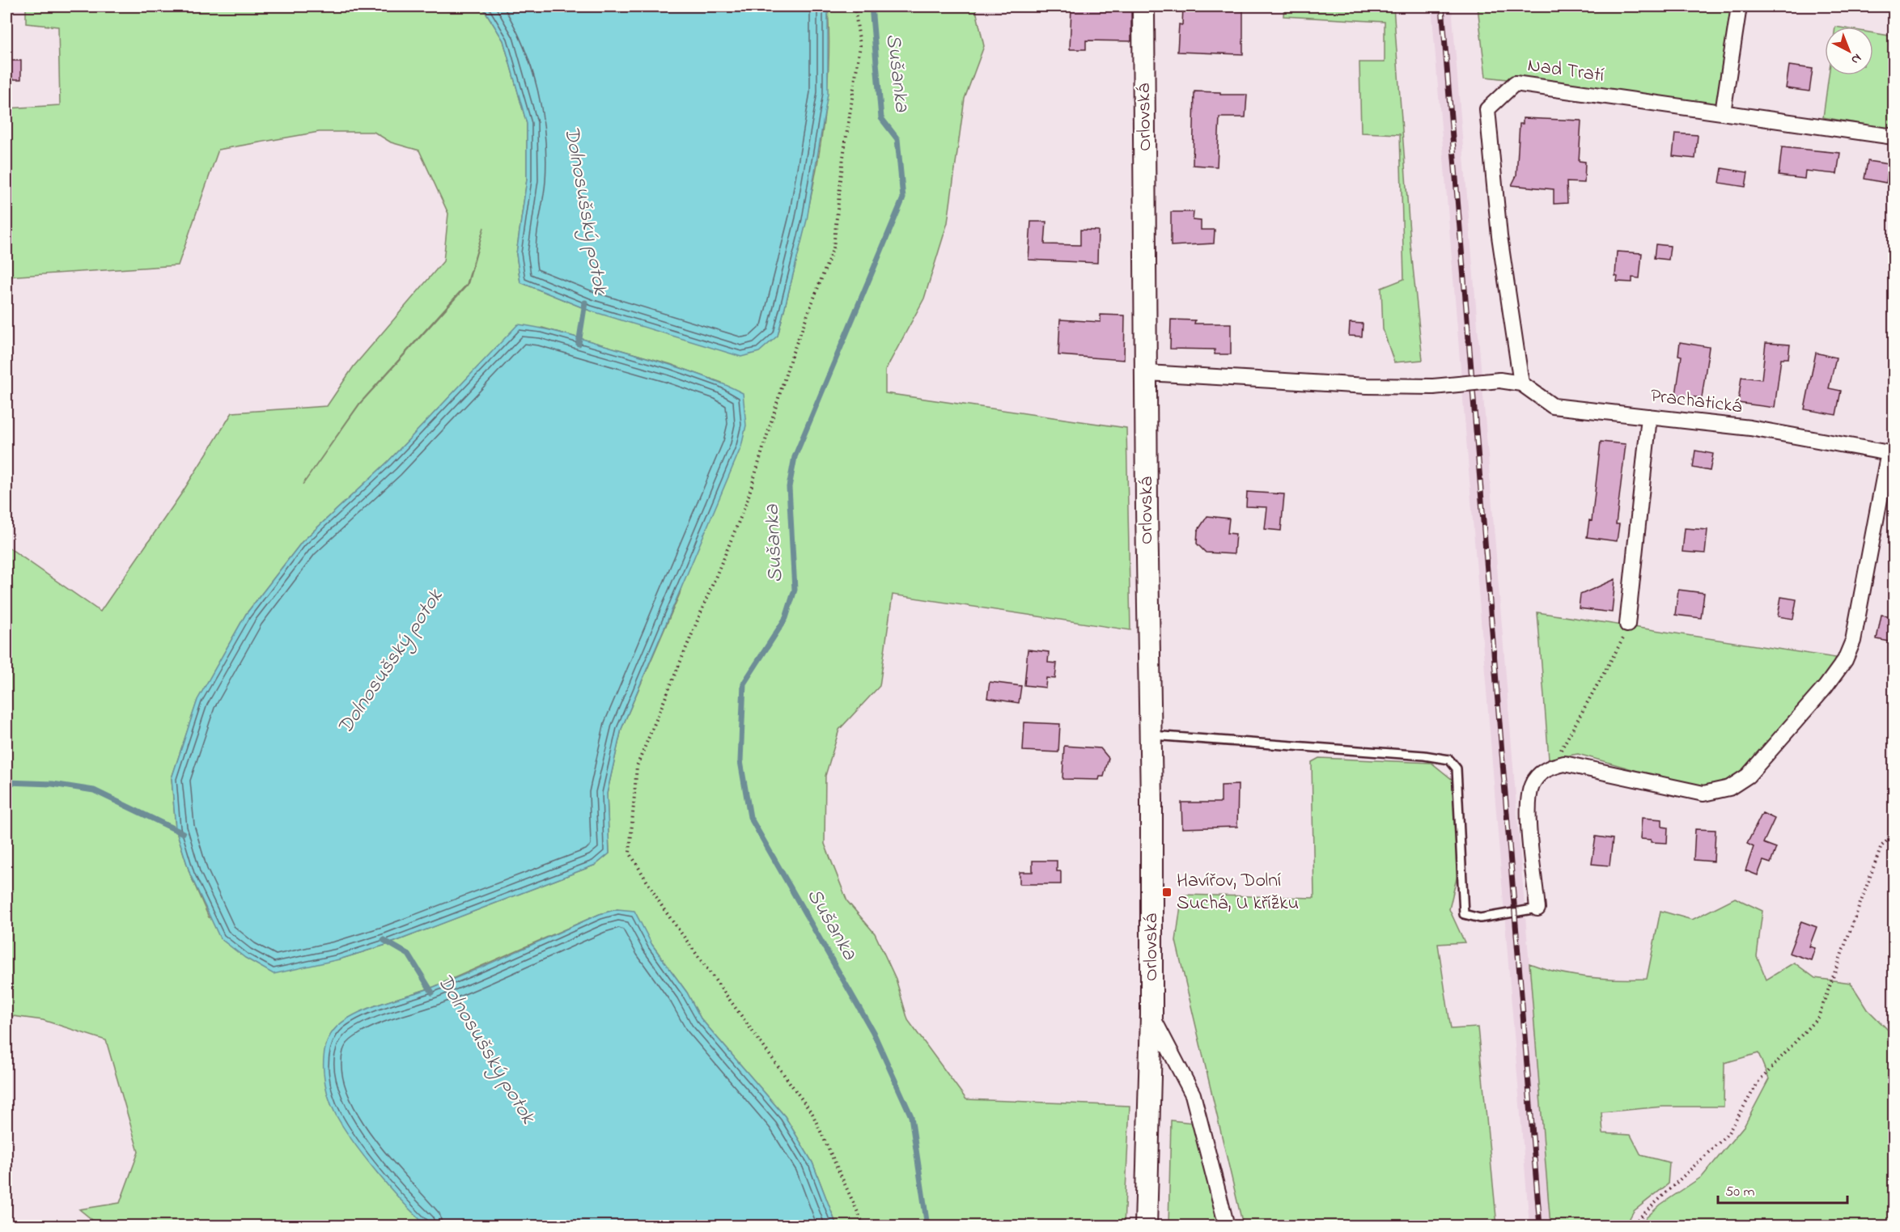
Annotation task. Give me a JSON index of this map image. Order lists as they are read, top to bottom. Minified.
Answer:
{"streets":{"main road":["Orlovská"],"street":["Nad Tratí","Prachatická"]},"crossings":[["Nad Tratí","Prachatická"],["Orlovská","Prachatická"]],"water":["Sušanka","Dolnosušský potok"],"places":{"transit":["Havířov, Dolní Suchá, U křížku"]},"scale_bar":"50 m","north":"bottom right"}
